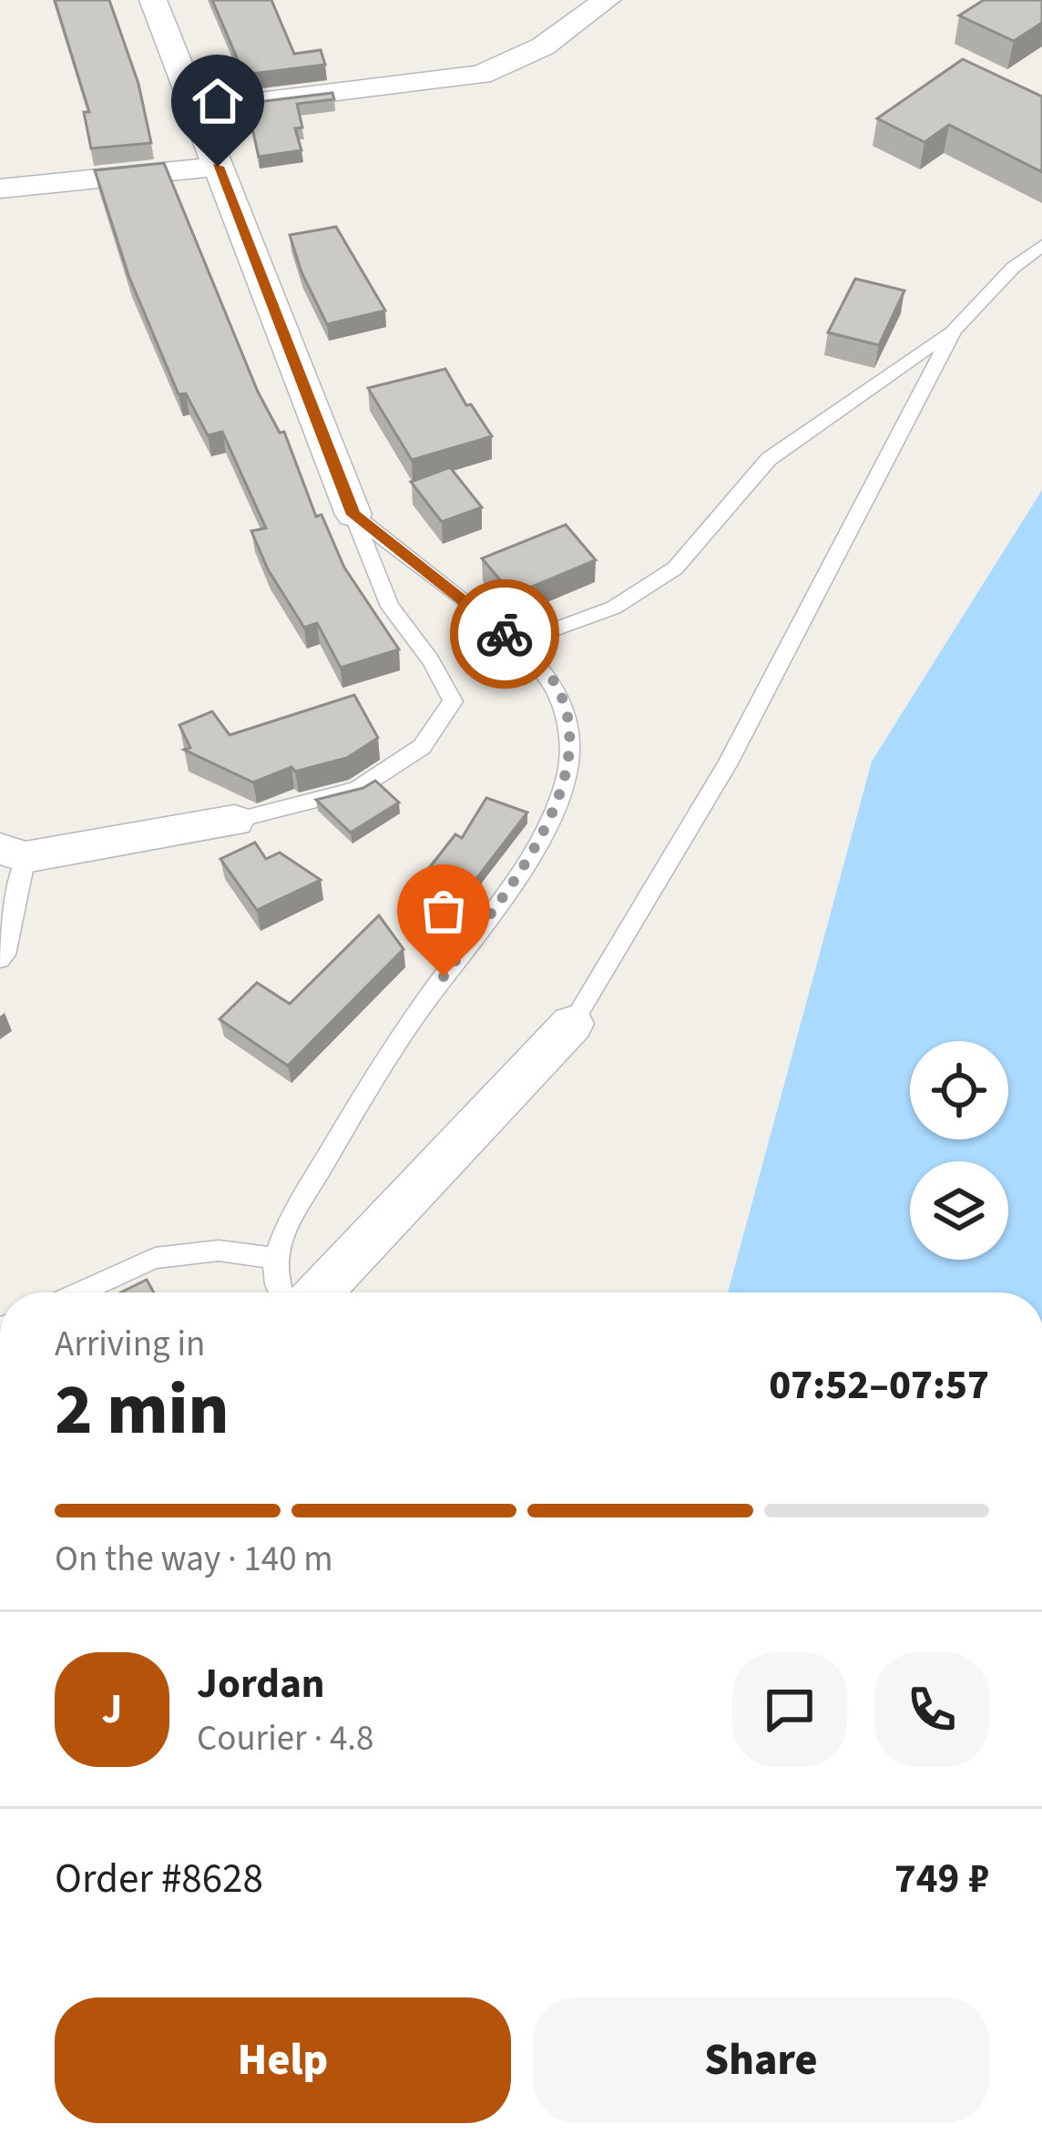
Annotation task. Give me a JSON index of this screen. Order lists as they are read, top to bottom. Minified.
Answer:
{"page":{"heading":["2 min","Arriving in","07:52–07:57"],"panel":["Jordan","Courier · 4.8","Order #8628","749 ₽"],"bar":"On the way · 140 m","round":"J","buttons":["Help","Share"]}}
